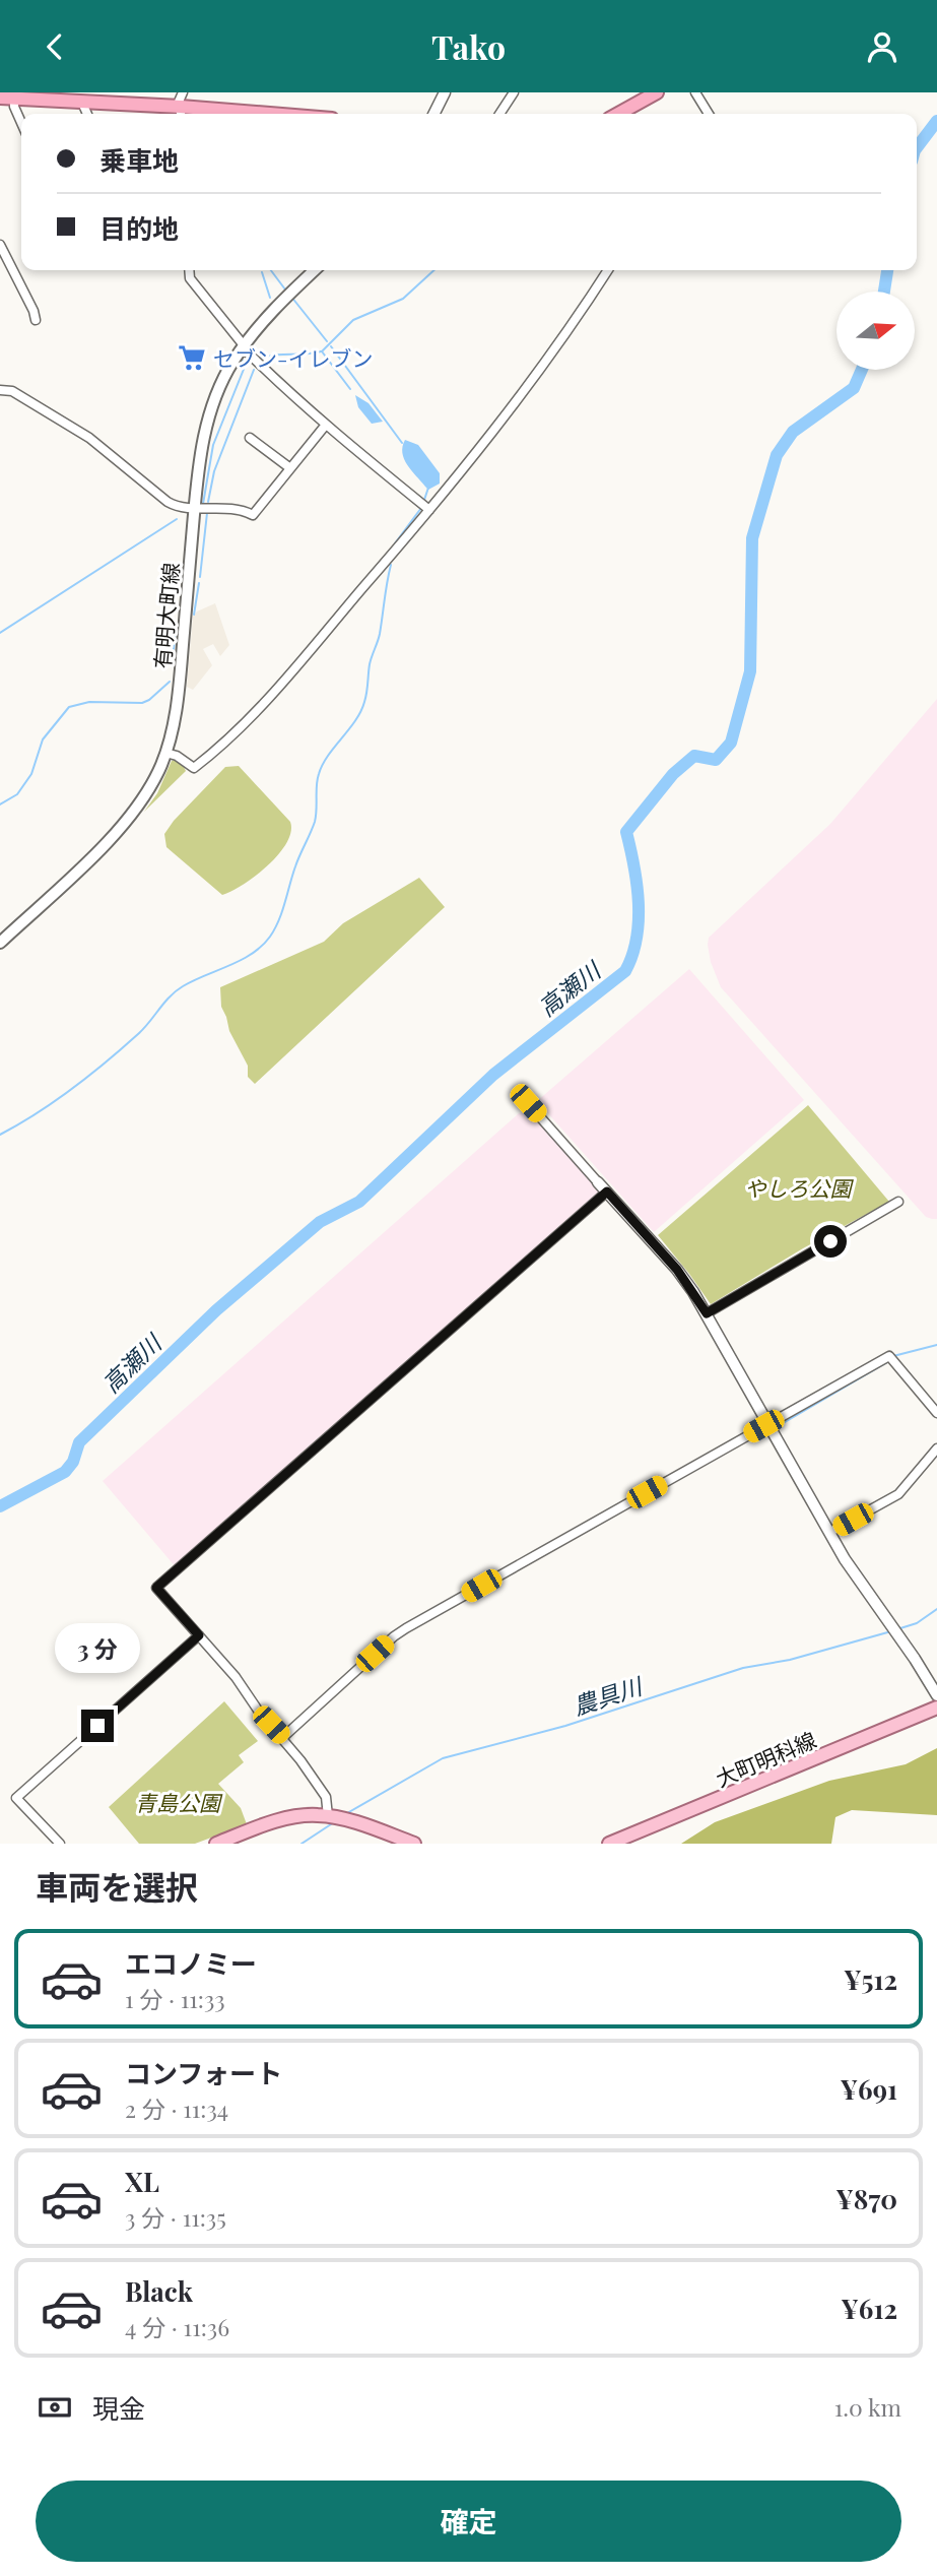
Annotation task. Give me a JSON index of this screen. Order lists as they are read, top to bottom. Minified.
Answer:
{"streets":{"main road":["有明大町線","大町明科線"]},"water":["高瀬川","農具川"],"parks":["やしろ公園","青島公園"],"places":{"supermarket":["セブン-イレブン"]},"north":"right","page":{"header":"Tako","banner":["乗車地","目的地"],"bubble":"3 分","heading":"車両を選択","list":[{"name":"エコノミー","note":"1 分 · 11:33","value":"¥512"},{"name":"コンフォート","note":"2 分 · 11:34","value":"¥691"},{"name":"XL","note":"3 分 · 11:35","value":"¥870"},{"name":"Black","note":"4 分 · 11:36","value":"¥612"}],"pay":["現金","1.0 km"],"buttons":"確定"}}
